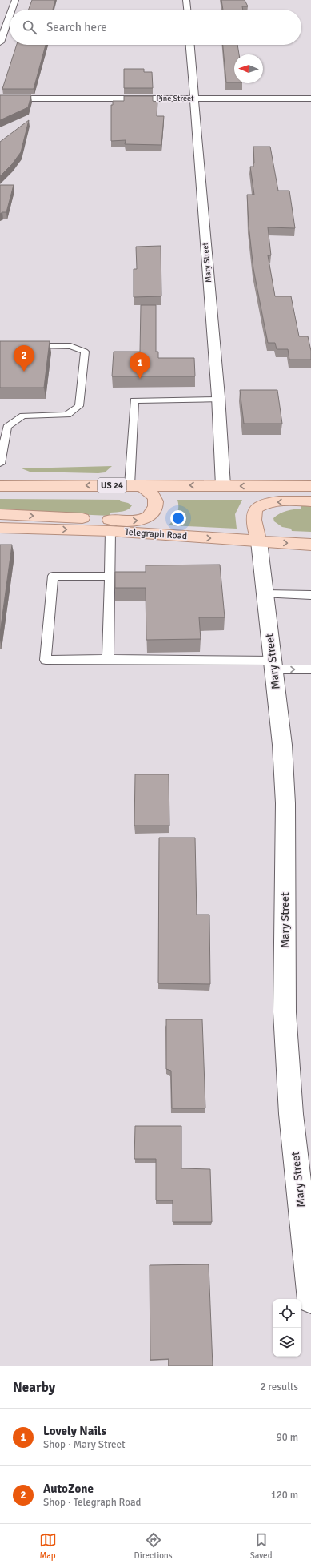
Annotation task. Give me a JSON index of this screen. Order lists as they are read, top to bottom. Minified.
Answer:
{"streets":{"main road":["US 24","Telegraph Road"],"street":["Pine Street","Mary Street"]},"crossings":[["Pine Street","Mary Street"],["Mary Street","US 24"],["Mary Street","Telegraph Road"]],"north":"left","page":{"search":"Search here","pins":["2","1"],"heading":["Nearby","2 results"],"list":[{"mark":"1","name":"Lovely Nails","note":"Shop · Mary Street","value":"90 m"},{"mark":"2","name":"AutoZone","note":"Shop · Telegraph Road","value":"120 m"}],"nav":["Map","Directions","Saved"]}}
